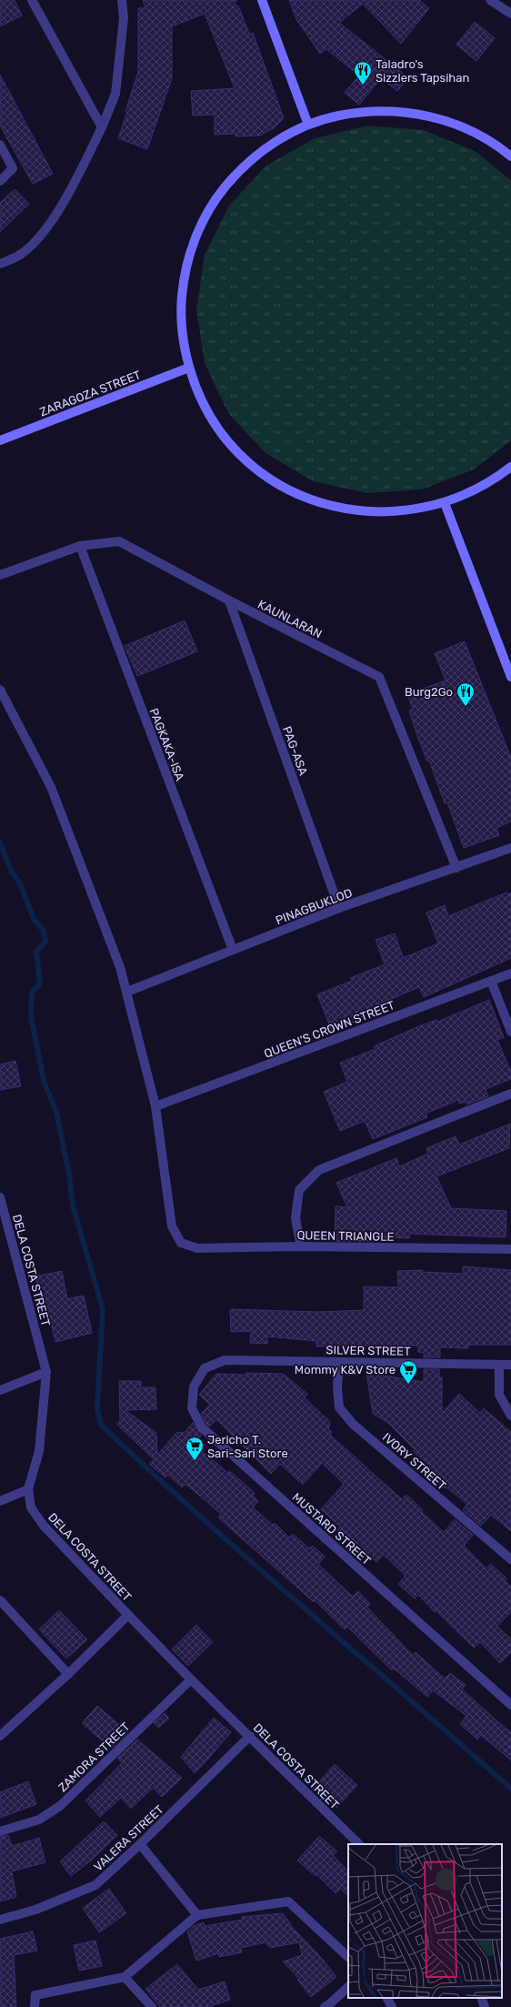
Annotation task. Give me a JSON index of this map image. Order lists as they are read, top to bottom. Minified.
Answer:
{"streets":{"street":["ZARAGOZA STREET","KAUNLARAN","PAGKAKA-ISA","PAG-ASA","PINAGBUKLOD","QUEEN'S CROWN STREET","QUEEN TRIANGLE","DELA COSTA STREET","SILVER STREET","IVORY STREET","MUSTARD STREET","ZAMORA STREET","VALERA STREET"]},"crossings":[["KAUNLARAN","PAGKAKA-ISA"],["KAUNLARAN","PAG-ASA"],["KAUNLARAN","PINAGBUKLOD"],["PAGKAKA-ISA","PINAGBUKLOD"],["PAG-ASA","PINAGBUKLOD"],["QUEEN'S CROWN STREET","QUEEN TRIANGLE"],["DELA COSTA STREET","ZAMORA STREET"],["DELA COSTA STREET","VALERA STREET"],["SILVER STREET","IVORY STREET"],["SILVER STREET","MUSTARD STREET"]],"places":{"restaurant":["Taladro's Sizzlers Tapsihan","Burg2Go"],"supermarket":["Mommy K&V Store","Jericho T. Sari-Sari Store"]}}
